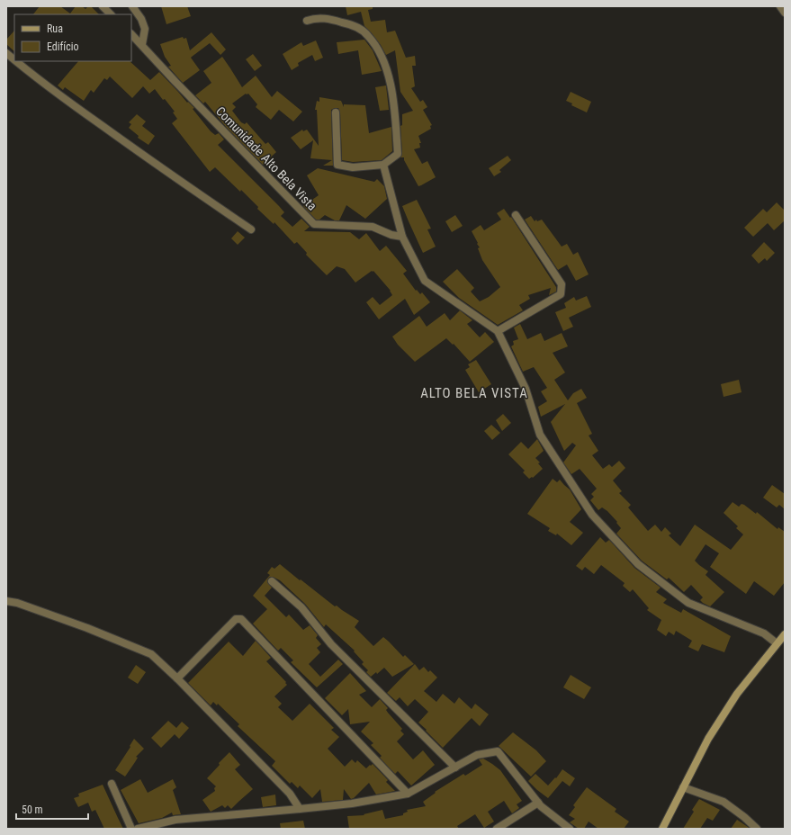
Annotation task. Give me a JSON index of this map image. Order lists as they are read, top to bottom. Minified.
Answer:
{"streets":{"street":["Comunidade Alto Bela Vista"]},"districts":["ALTO BELA VISTA"],"legend":["Rua","Edifício"],"scale_bar":"50 m"}
